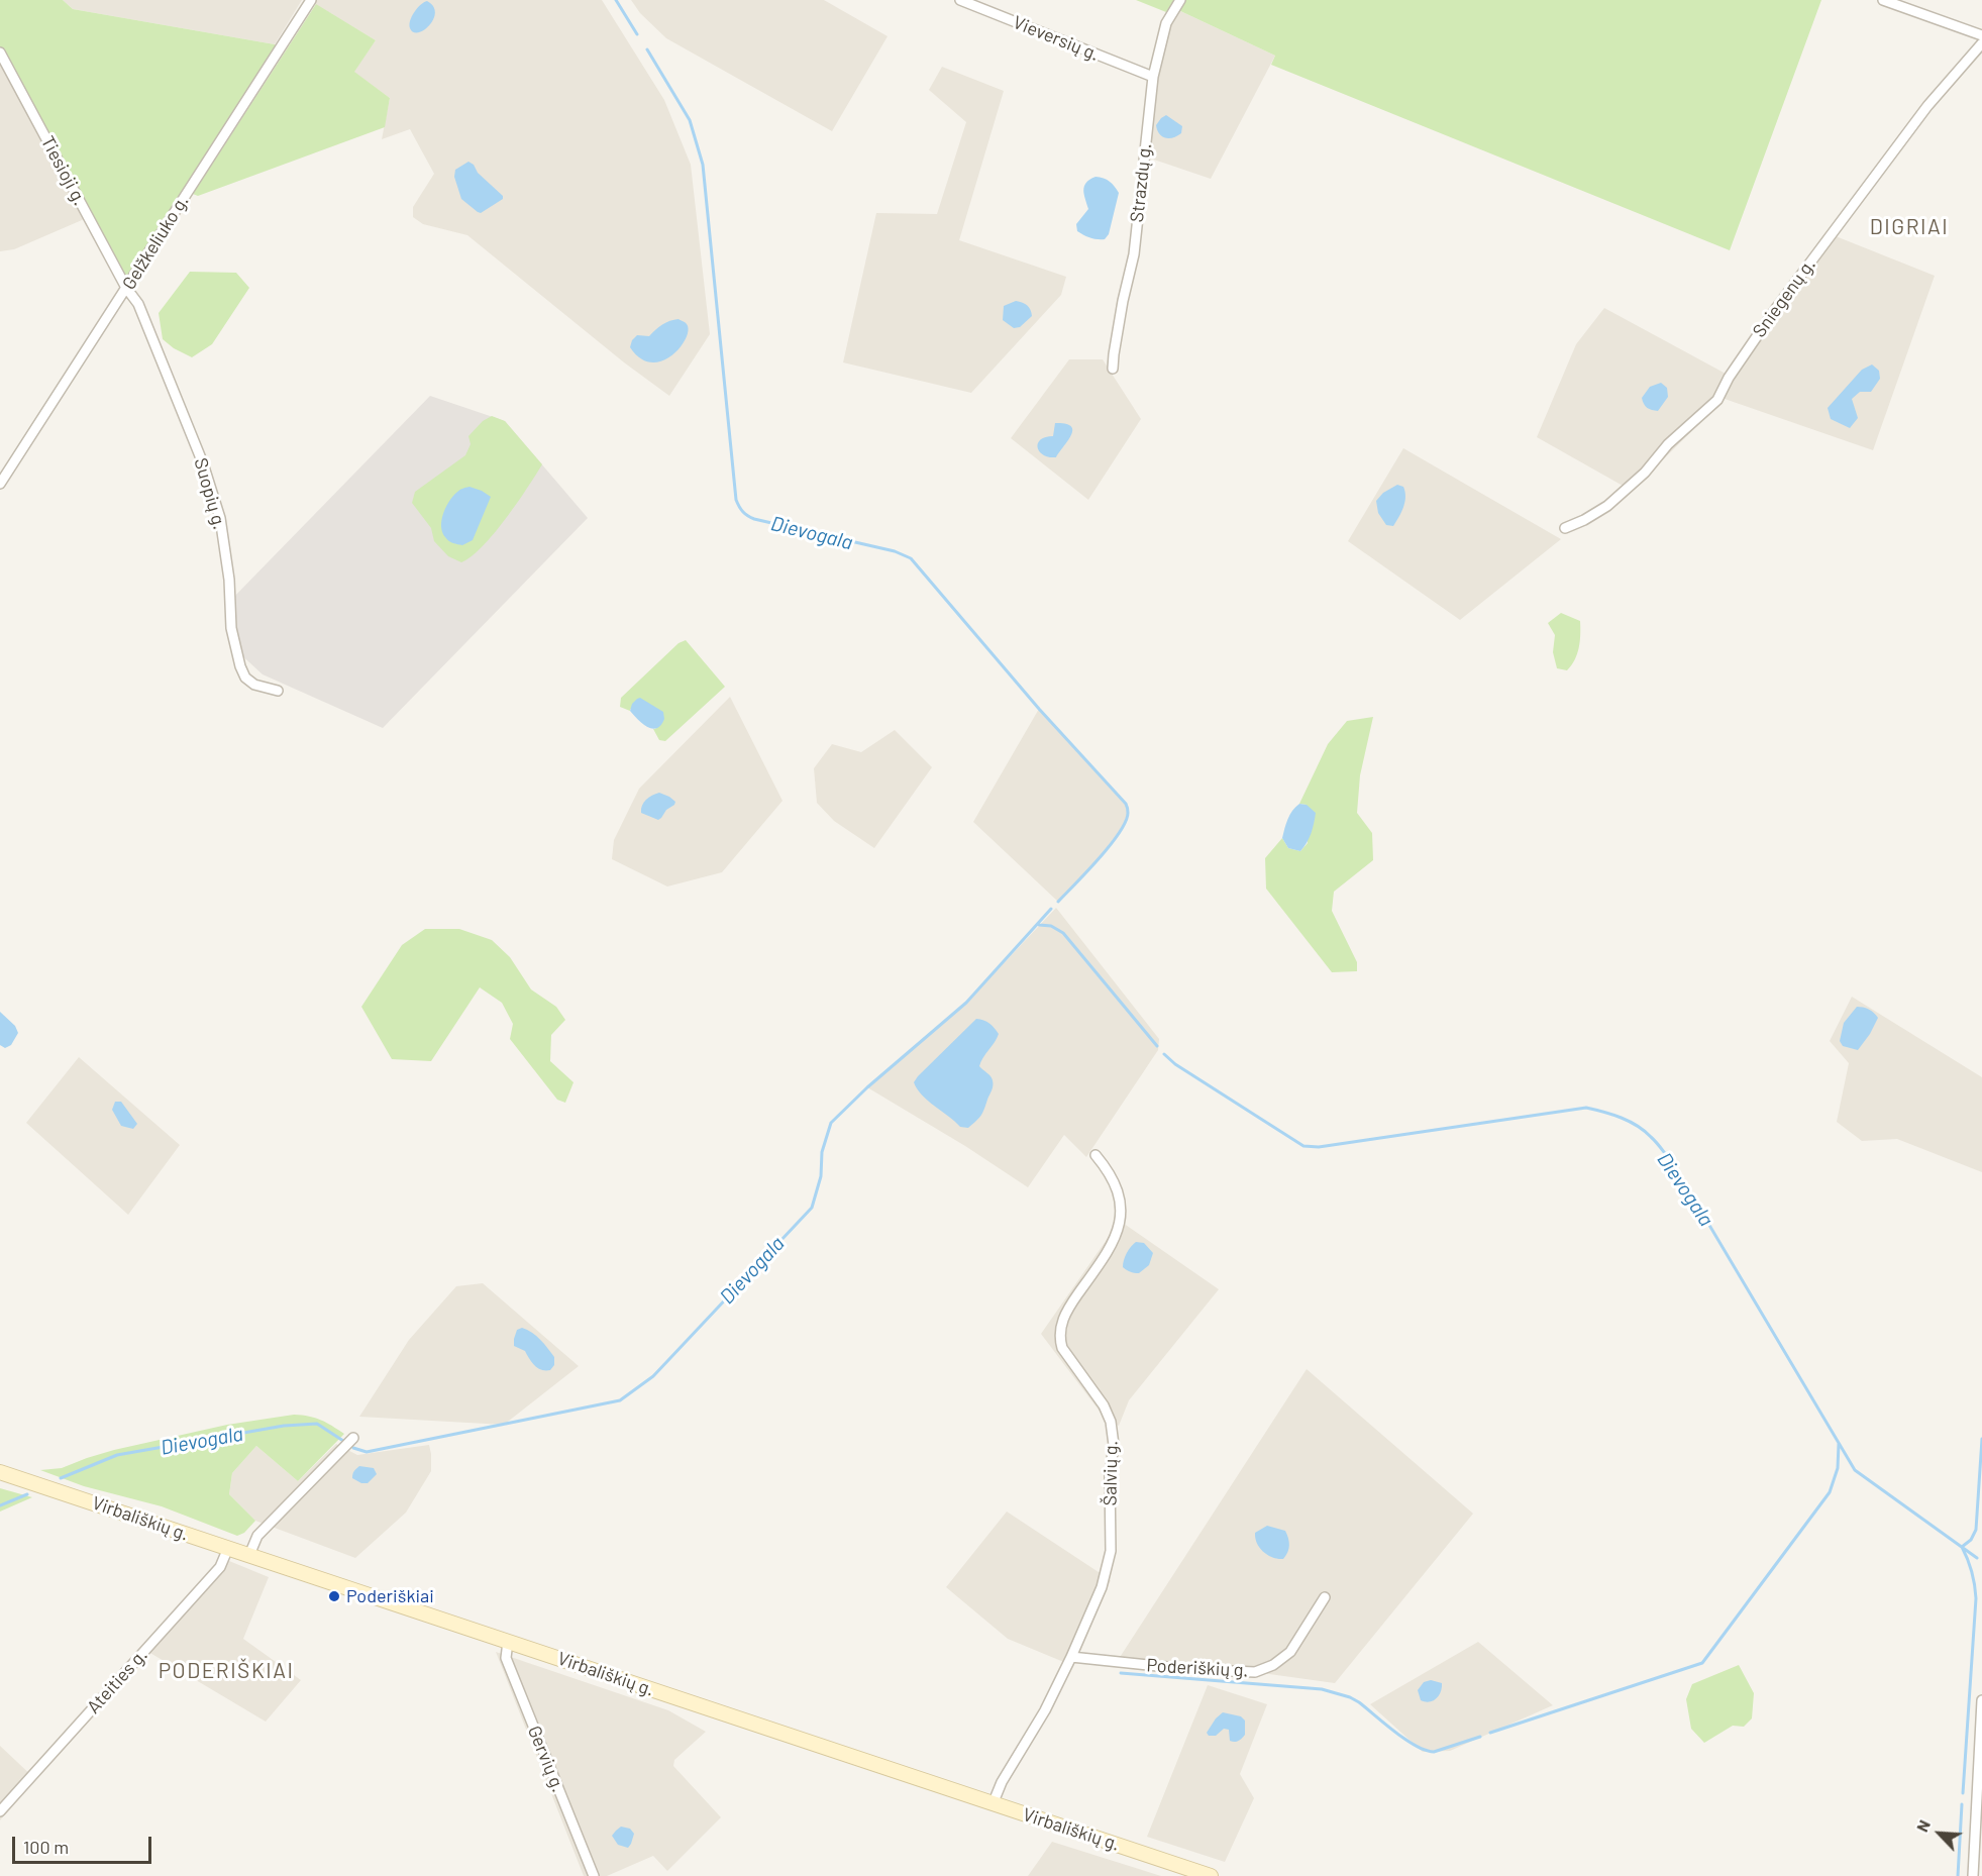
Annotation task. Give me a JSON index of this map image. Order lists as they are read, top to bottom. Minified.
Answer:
{"streets":{"main road":["Virbališkių g."],"street":["Vieversių g.","Tiesioji g.","Strazdų g.","Gelžkeliuko g.","Sniegenų g.","Suopių g.","Šalvių g.","Poderiškių g.","Ateities g.","Gervių g."]},"crossings":[["Vieversių g.","Strazdų g."],["Tiesioji g.","Gelžkeliuko g."],["Tiesioji g.","Suopių g."],["Gelžkeliuko g.","Suopių g."],["Šalvių g.","Virbališkių g."],["Šalvių g.","Poderiškių g."],["Virbališkių g.","Ateities g."],["Virbališkių g.","Gervių g."]],"districts":["DIGRIAI","PODERIŠKIAI"],"water":["Dievogala"],"places":["Poderiškiai"],"scale_bar":"100 m","north":"top left"}
